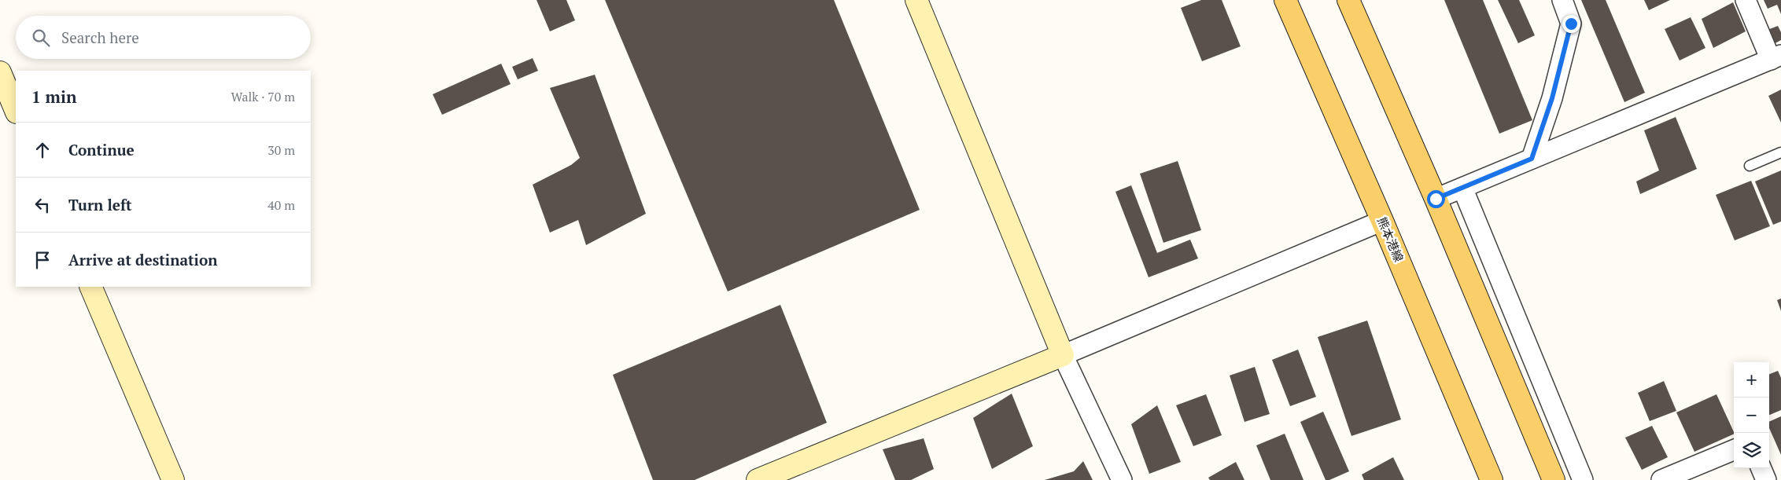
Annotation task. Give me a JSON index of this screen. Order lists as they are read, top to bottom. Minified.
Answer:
{"streets":{"main road":["熊本港線"]},"page":{"search":"Search here","heading":["1 min","Walk · 70 m"],"list":[["Continue","30 m"],["Turn left","40 m"],"Arrive at destination"],"map_buttons":["+","−"]}}
